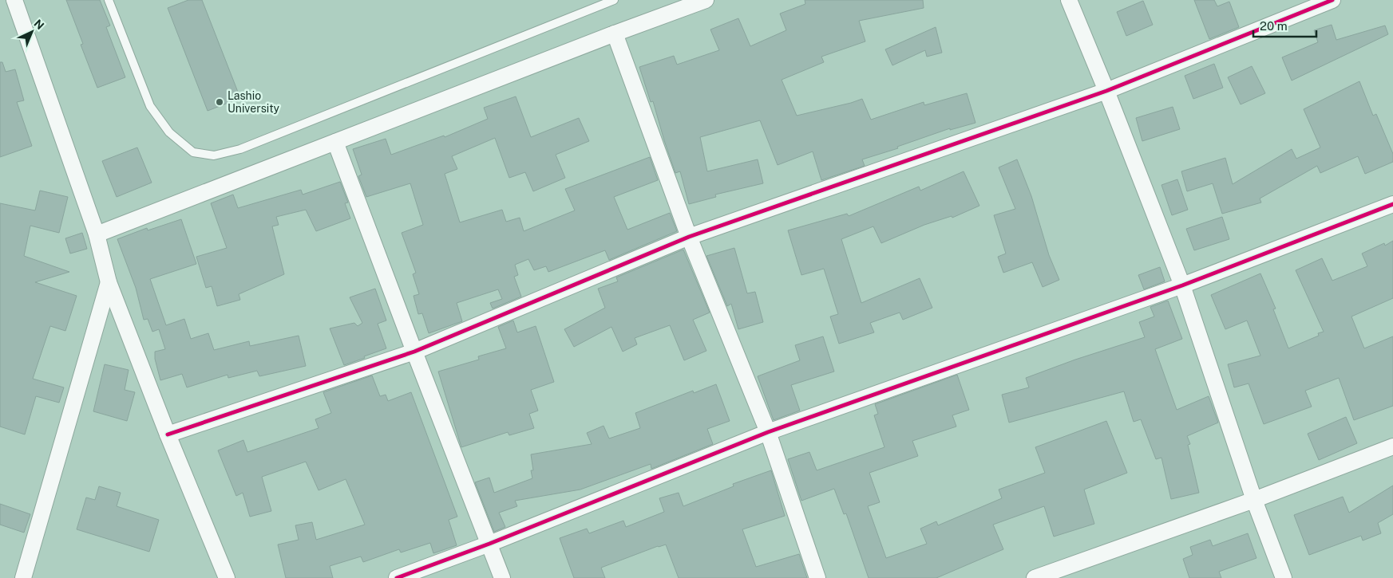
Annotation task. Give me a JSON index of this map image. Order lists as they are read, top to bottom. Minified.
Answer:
{"places":["Lashio University"],"scale_bar":"20 m","north":"top right"}
